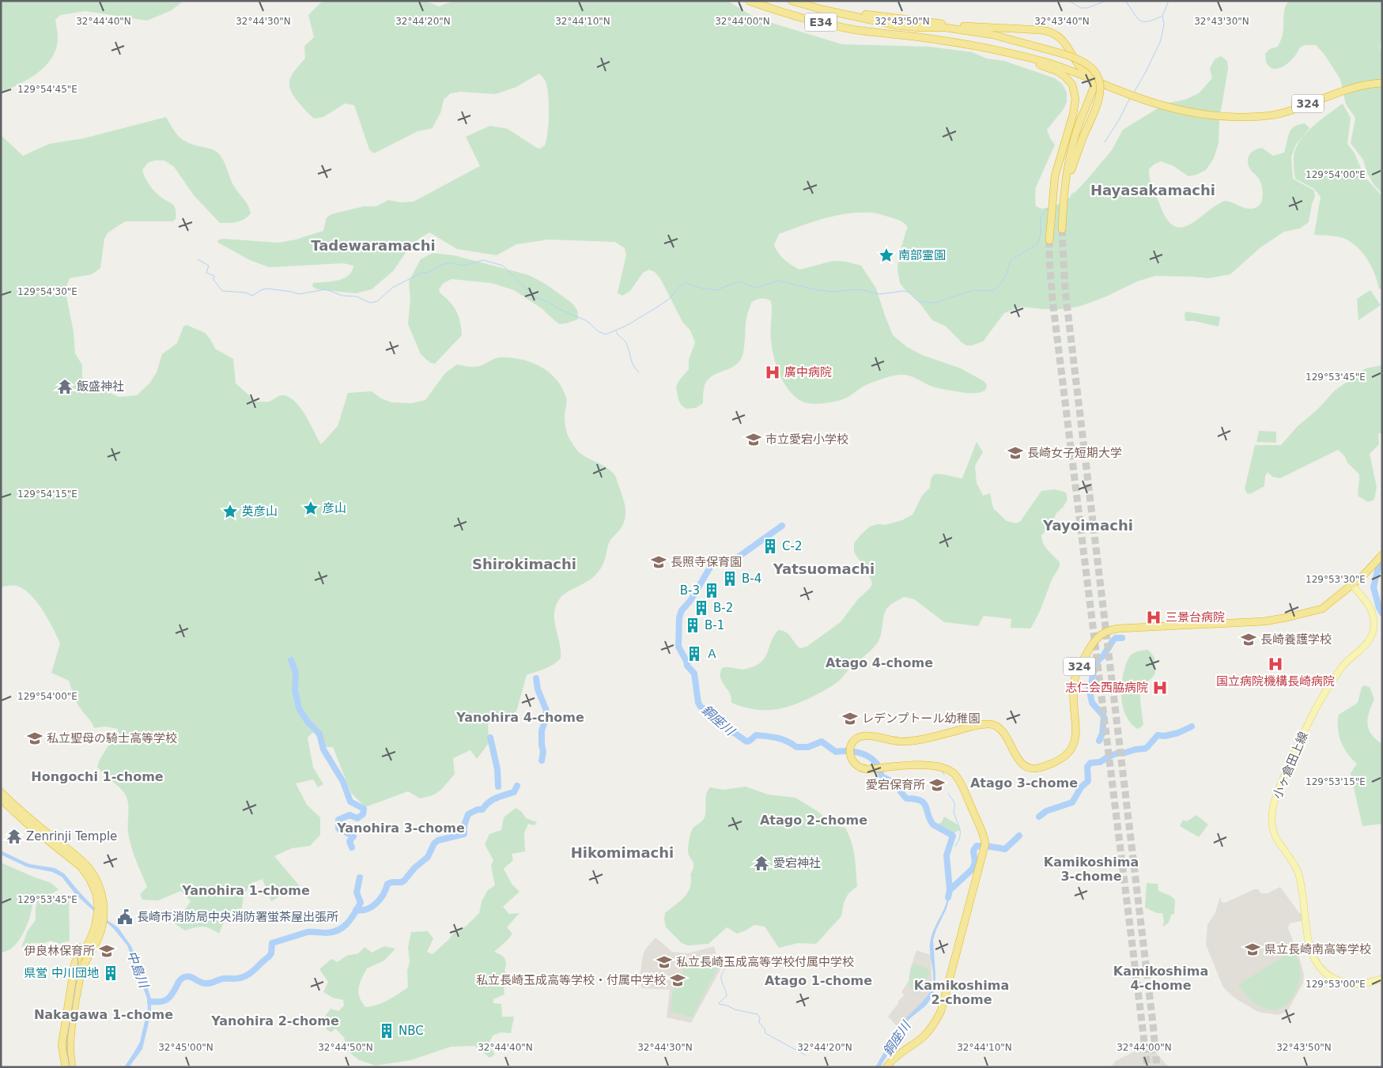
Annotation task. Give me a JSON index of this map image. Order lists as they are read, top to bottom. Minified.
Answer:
{"streets":{"highway":["E34","324"],"main road":["小ヶ倉田上線"]},"crossings":[["324","小ヶ倉田上線"]],"districts":["Hayasakamachi","Tadewaramachi","Yayoimachi","Shirokimachi","Yatsuomachi","Atago 4-chome","Yanohira 4-chome","Hongochi 1-chome","Atago 3-chome","Atago 2-chome","Yanohira 3-chome","Hikomimachi","Kamikoshima 3-chome","Yanohira 1-chome","Kamikoshima 4-chome","Atago 1-chome","Kamikoshima 2-chome","Nakagawa 1-chome","Yanohira 2-chome"],"water":["銅座川","中島川"],"places":{"place":["南部霊園","彦山","英彦山"],"hospital":["廣中病院","三景台病院","国立病院機構長崎病院","志仁会西脇病院"],"temple":["飯盛神社","Zenrinji Temple","愛宕神社"],"school or university":["市立愛宕小学校","長崎女子短期大学","長照寺保育園","長崎養護学校","レデンプトール幼稚園","私立聖母の騎士高等学校","愛宕保育所","県立長崎南高等学校","伊良林保育所","私立長崎玉成高等学校付属中学校","私立長崎玉成高等学校・付属中学校"],"building":["C-2","B-4","B-3","B-2","B-1","Ａ","県営 中川団地","NBC"],"public building":["長崎市消防局中央消防署蛍茶屋出張所"]},"coordinates":["32°44'40\"N","32°44'30\"N","32°44'20\"N","32°44'10\"N","32°44'00\"N","32°43'50\"N","32°43'40\"N","32°43'30\"N","129°54'45\"E","129°54'00\"E","129°54'30\"E","129°53'45\"E","129°54'15\"E","129°53'30\"E","129°53'15\"E","129°53'00\"E","32°45'00\"N","32°44'50\"N"]}
